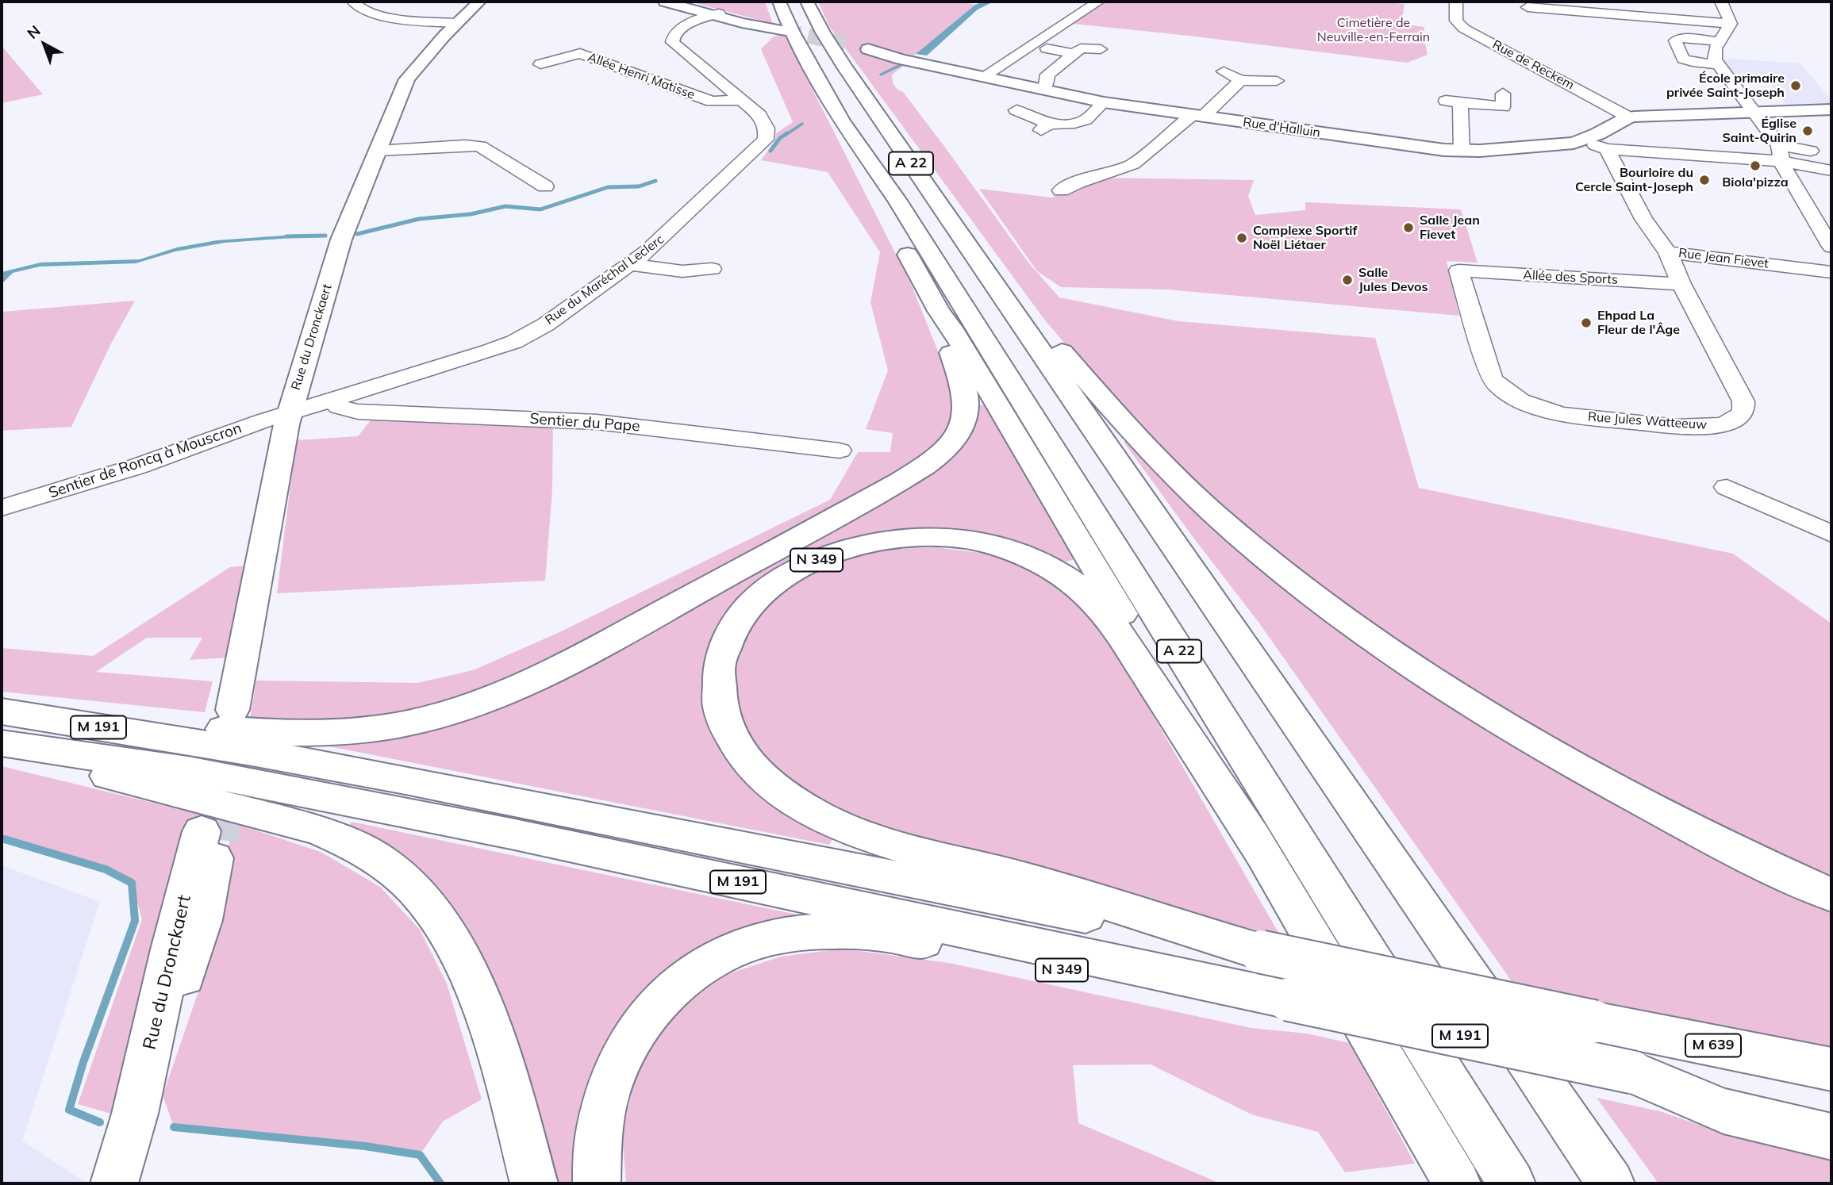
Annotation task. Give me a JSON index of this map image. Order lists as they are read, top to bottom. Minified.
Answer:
{"streets":{"main road":["Rue d'Halluin","A 22","Rue du Dronckaert","N 349","M 191","M 639"],"street":["Rue de Reckem","Allée Henri Matisse","Rue Jean Fievet","Allée des Sports","Rue du Maréchal Leclerc","Rue Jules Watteeuw","Sentier du Pape","Sentier de Roncq à Mouscron"]},"crossings":[["Rue de Reckem","Rue d'Halluin"],["Allée Henri Matisse","Rue du Maréchal Leclerc"],["Rue Jean Fievet","Rue Jules Watteeuw"],["Allée des Sports","Rue Jules Watteeuw"],["Rue du Maréchal Leclerc","Rue du Dronckaert"],["Rue du Maréchal Leclerc","Sentier du Pape"],["Rue du Maréchal Leclerc","Sentier de Roncq à Mouscron"],["Rue du Dronckaert","Sentier de Roncq à Mouscron"],["N 349","M 191"],["M 191","M 639"]],"parks":["Cimetière de Neuville-en-Ferrain"],"places":["École primaire privée Saint-Joseph","Église Saint-Quirin","Biola'pizza","Bourloire du Cercle Saint-Joseph","Salle Jean Fievet","Complexe Sportif Noël Liétaer","Salle Jules Devos","Ehpad La Fleur de l'Âge"],"north":"top left"}
